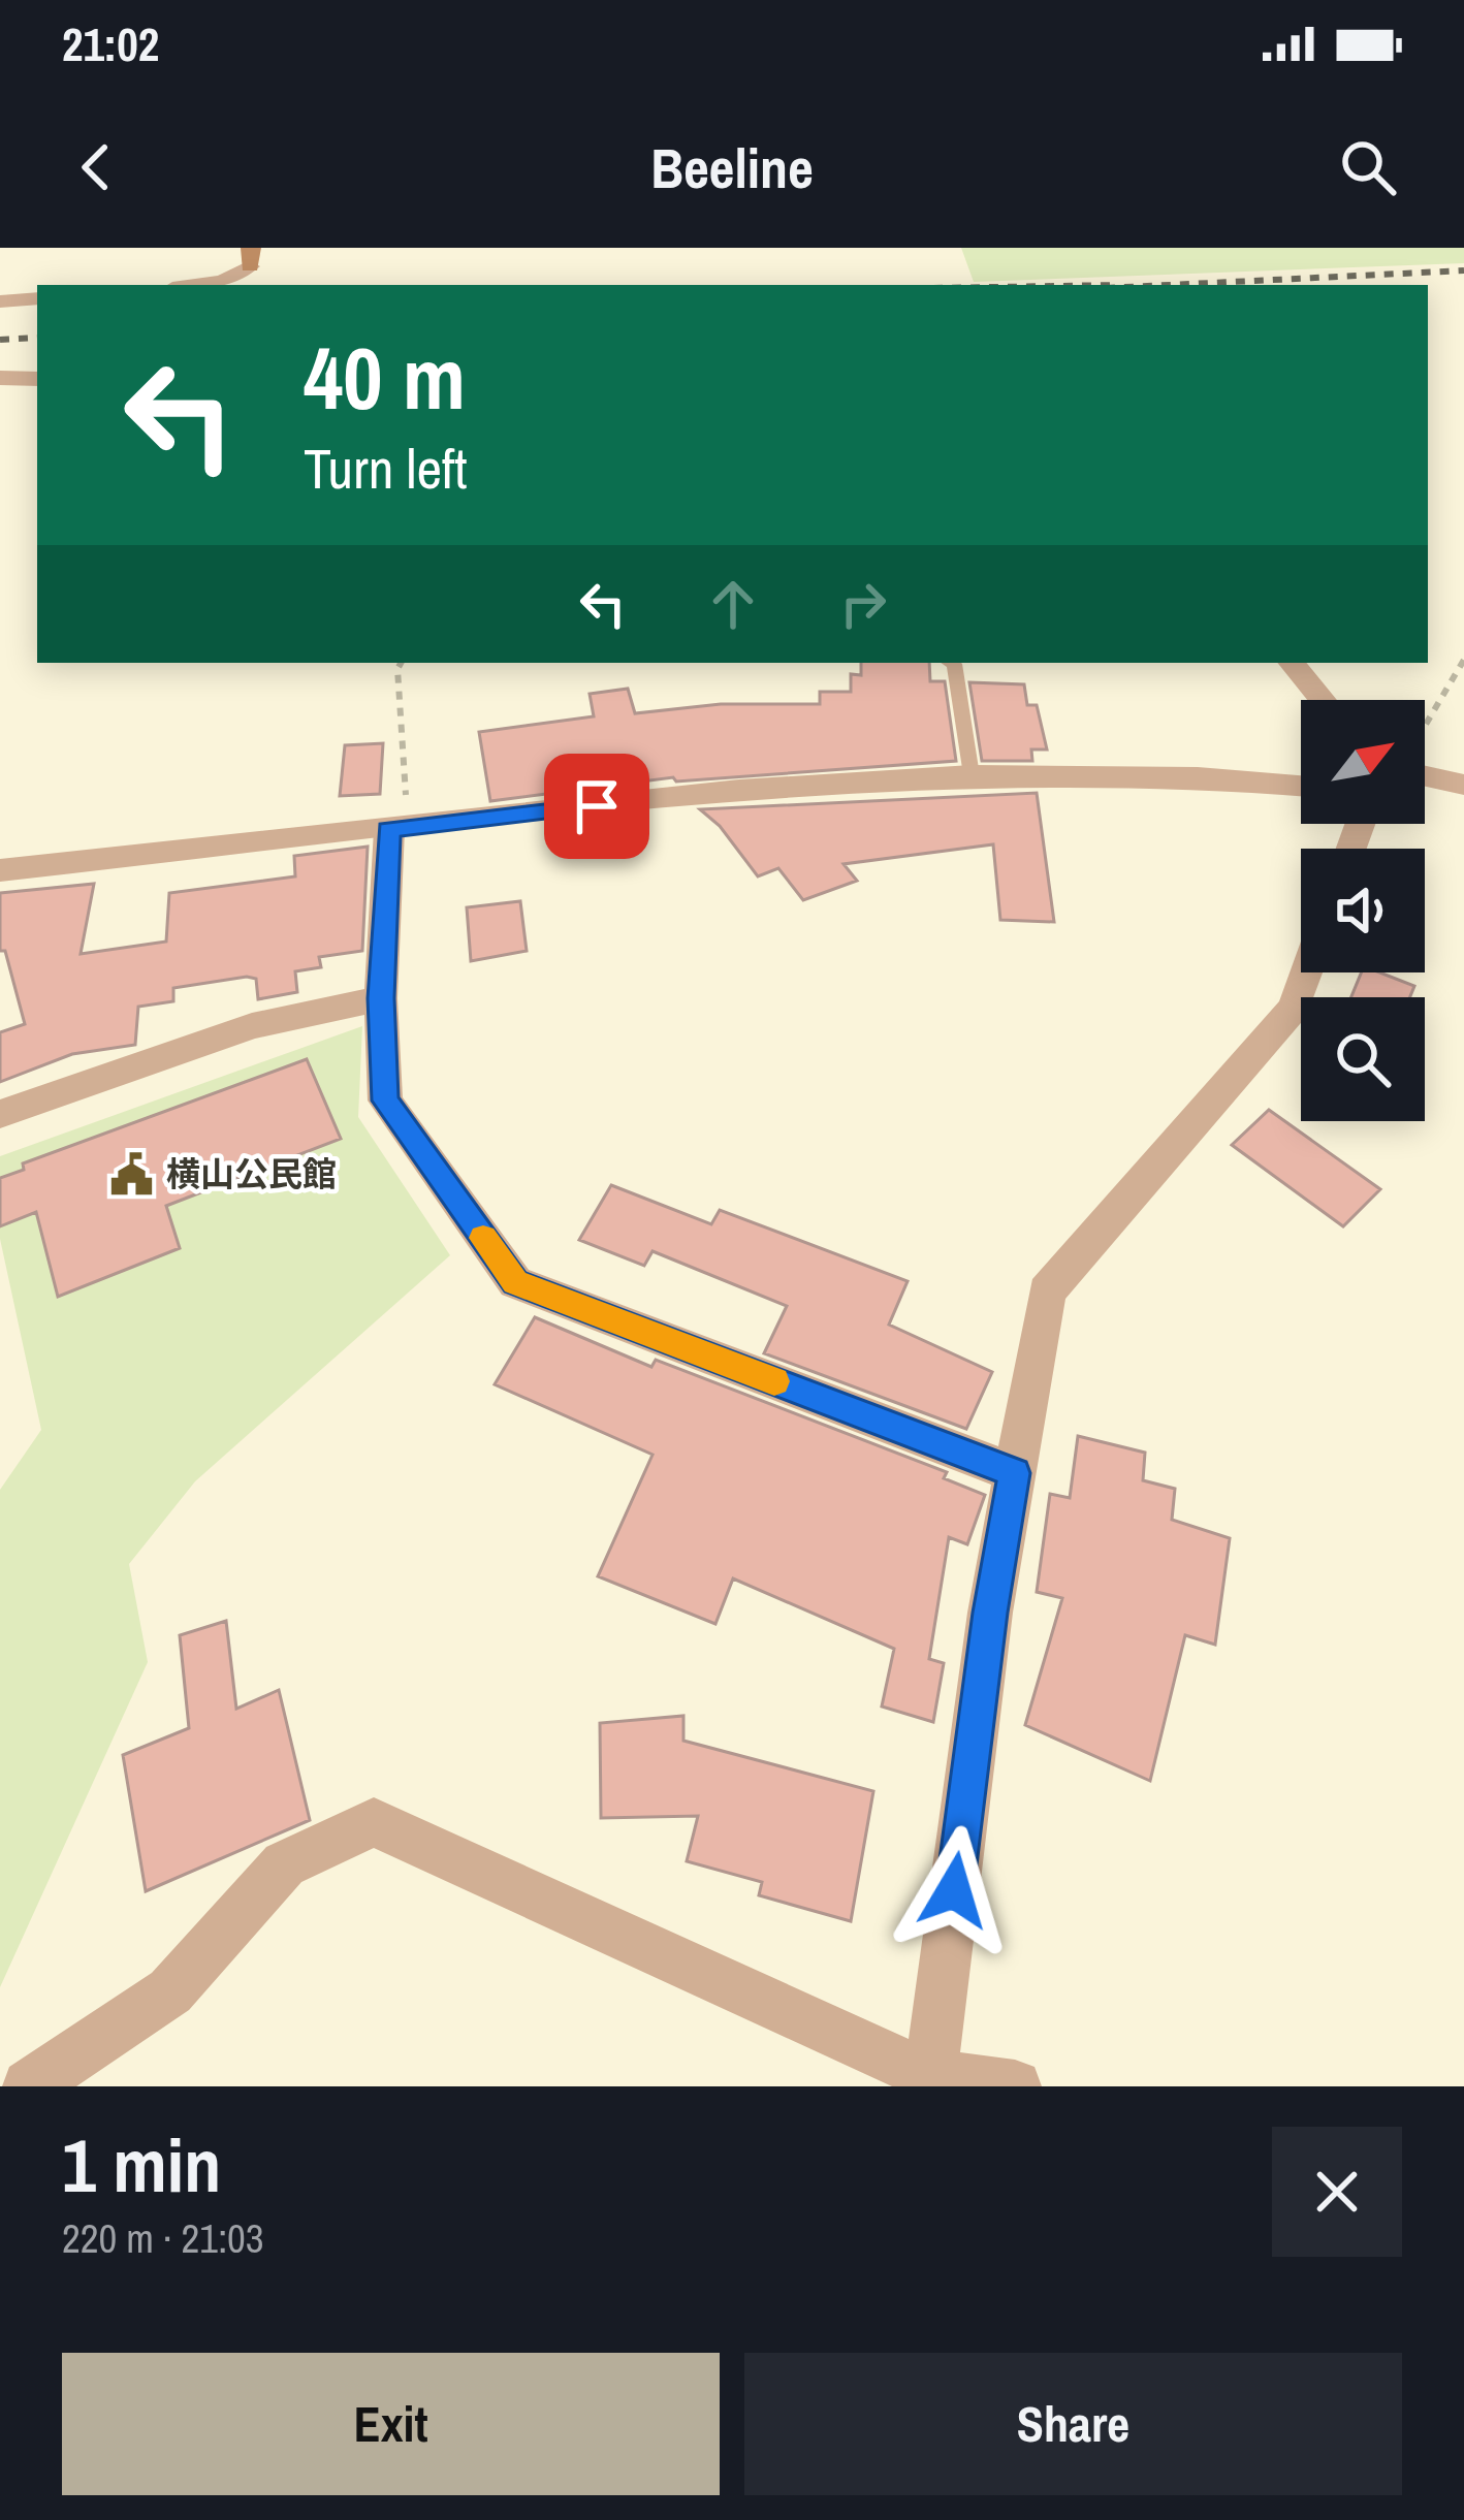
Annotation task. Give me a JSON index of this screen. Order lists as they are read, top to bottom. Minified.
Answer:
{"places":{"public building":["横山公民館"]},"north":"top right","page":{"status":"21:02","header":"Beeline","turn":["40 m","Turn left"],"heading":["1 min","220 m · 21:03"],"buttons":["Exit","Share"]}}
